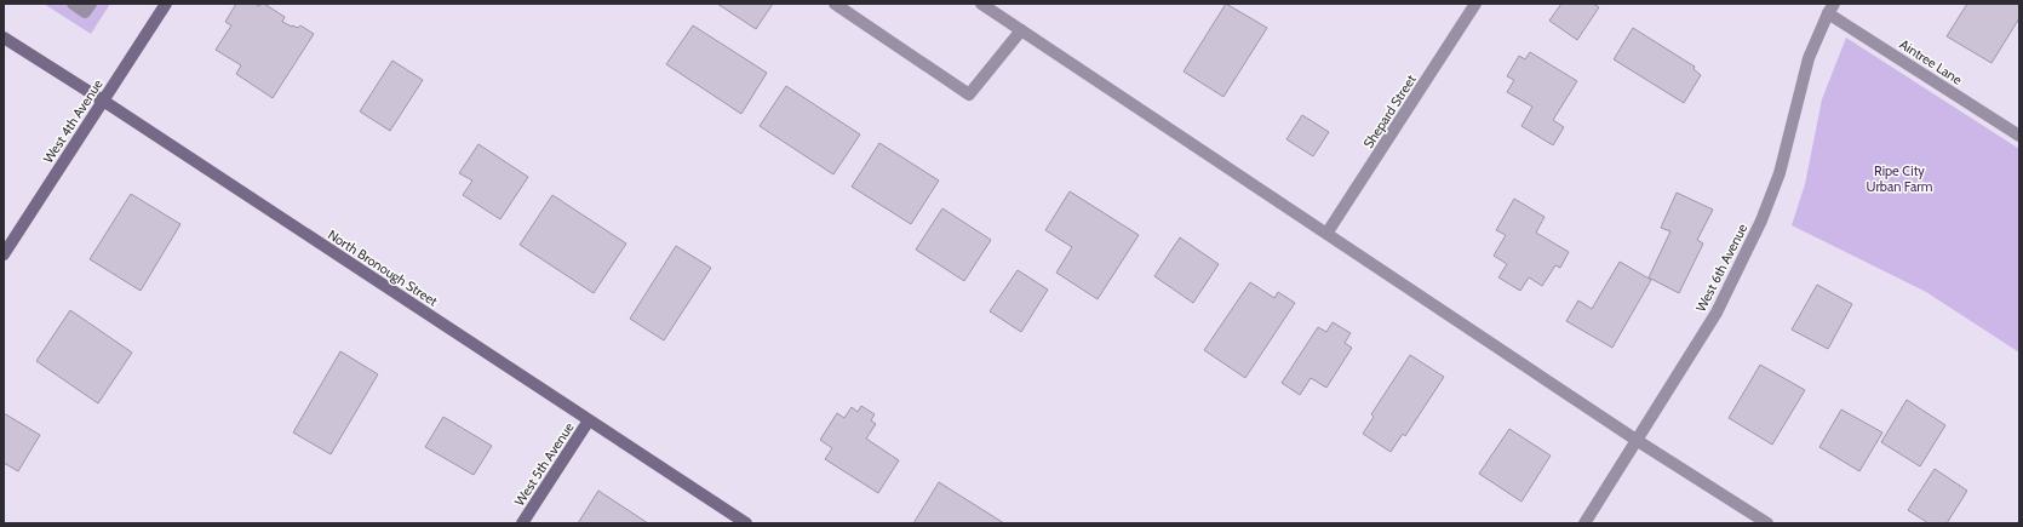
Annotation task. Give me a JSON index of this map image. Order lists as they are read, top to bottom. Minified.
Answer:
{"streets":{"main road":["West 4th Avenue","North Bronough Street","West 5th Avenue"],"street":["Aintree Lane","Shepard Street","West 6th Avenue"]},"crossings":[["Aintree Lane","West 6th Avenue"],["West 4th Avenue","North Bronough Street"],["North Bronough Street","West 5th Avenue"]],"parks":["Ripe City Urban Farm"]}
